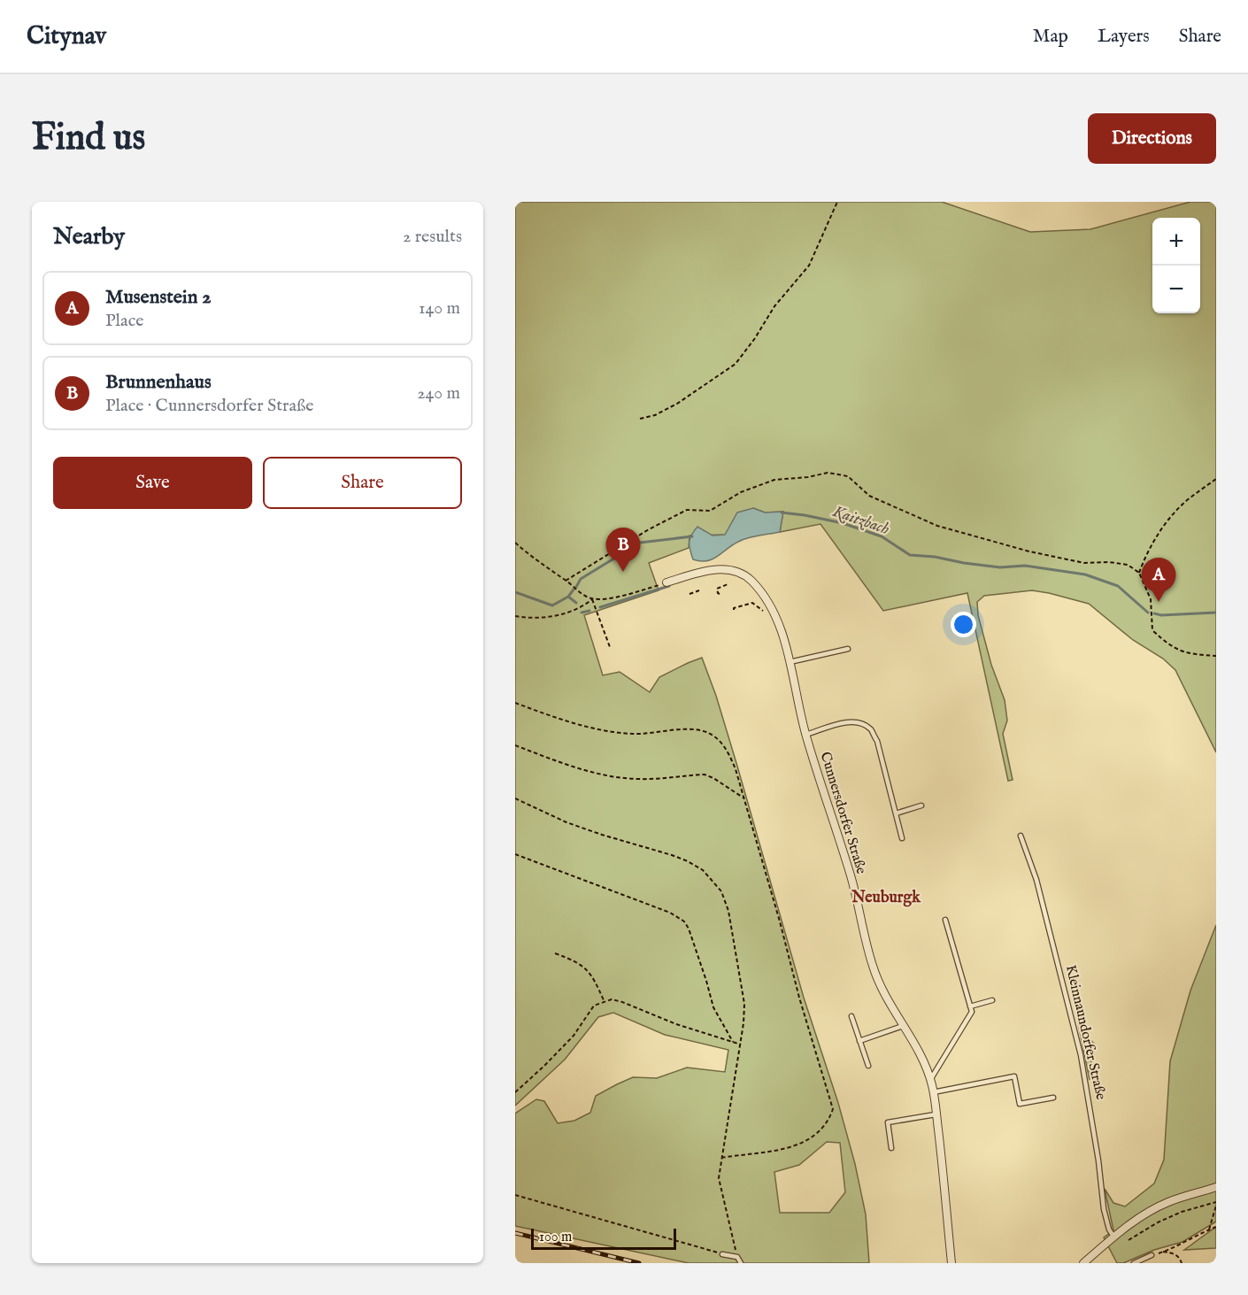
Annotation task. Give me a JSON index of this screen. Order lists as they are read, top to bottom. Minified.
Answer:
{"streets":{"street":["Cunnersdorfer Straße"],"lane":["Kleinnaundorfer Straße"]},"districts":["Neuburgk"],"water":["Kaitzbach"],"scale_bar":"100 m","page":{"header":"Citynav","nav":["Map","Layers","Share"],"buttons":["Directions",["Save","Share"]],"title":"Find us","heading":["Nearby","2 results"],"map_buttons":["+","−"],"list":[{"mark":"A","name":"Musenstein 2","note":"Place","value":"140 m"},{"mark":"B","name":"Brunnenhaus","note":"Place · Cunnersdorfer Straße","value":"240 m"}],"pins":["B","A"],"scale":"100 m"}}
